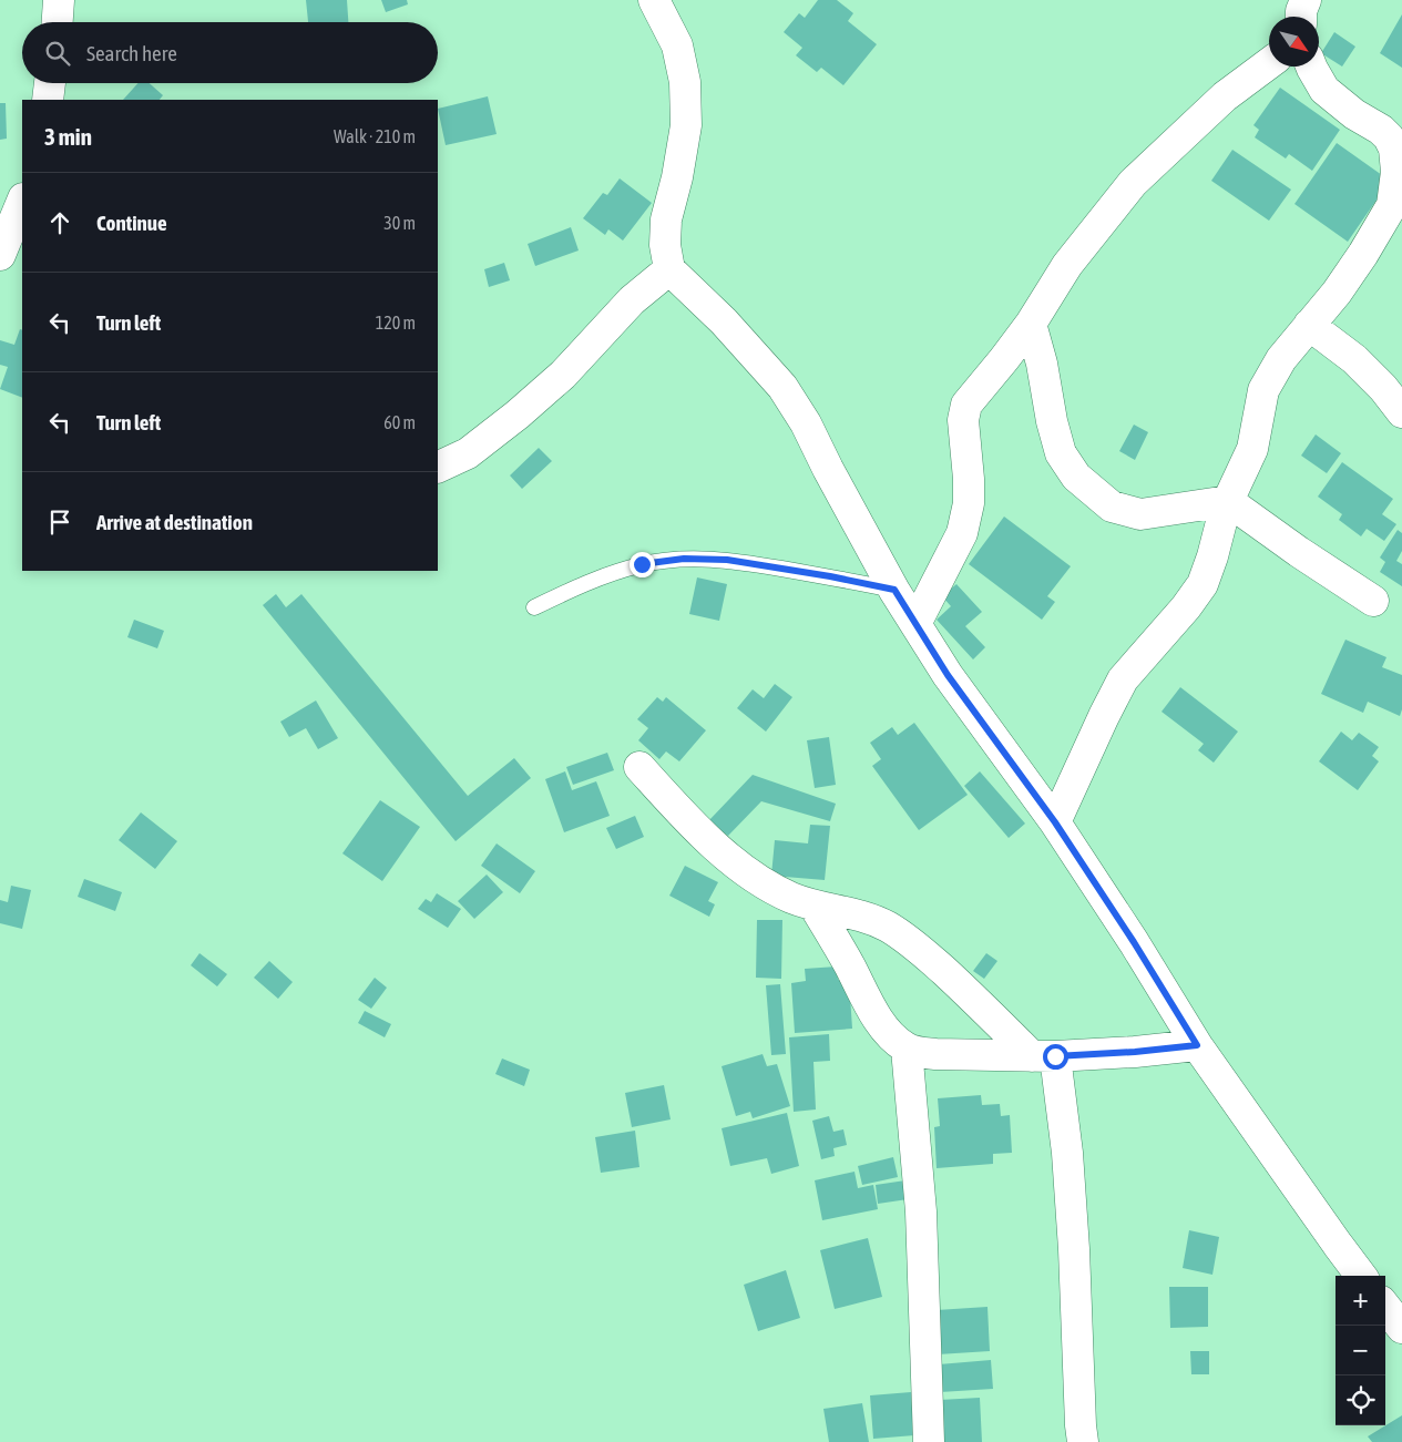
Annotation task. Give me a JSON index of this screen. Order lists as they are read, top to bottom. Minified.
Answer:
{"north":"bottom right","page":{"search":"Search here","heading":["3 min","Walk · 210 m"],"list":[["Continue","30 m"],["Turn left","120 m"],["Turn left","60 m"],"Arrive at destination"],"map_buttons":["+","−"]}}
